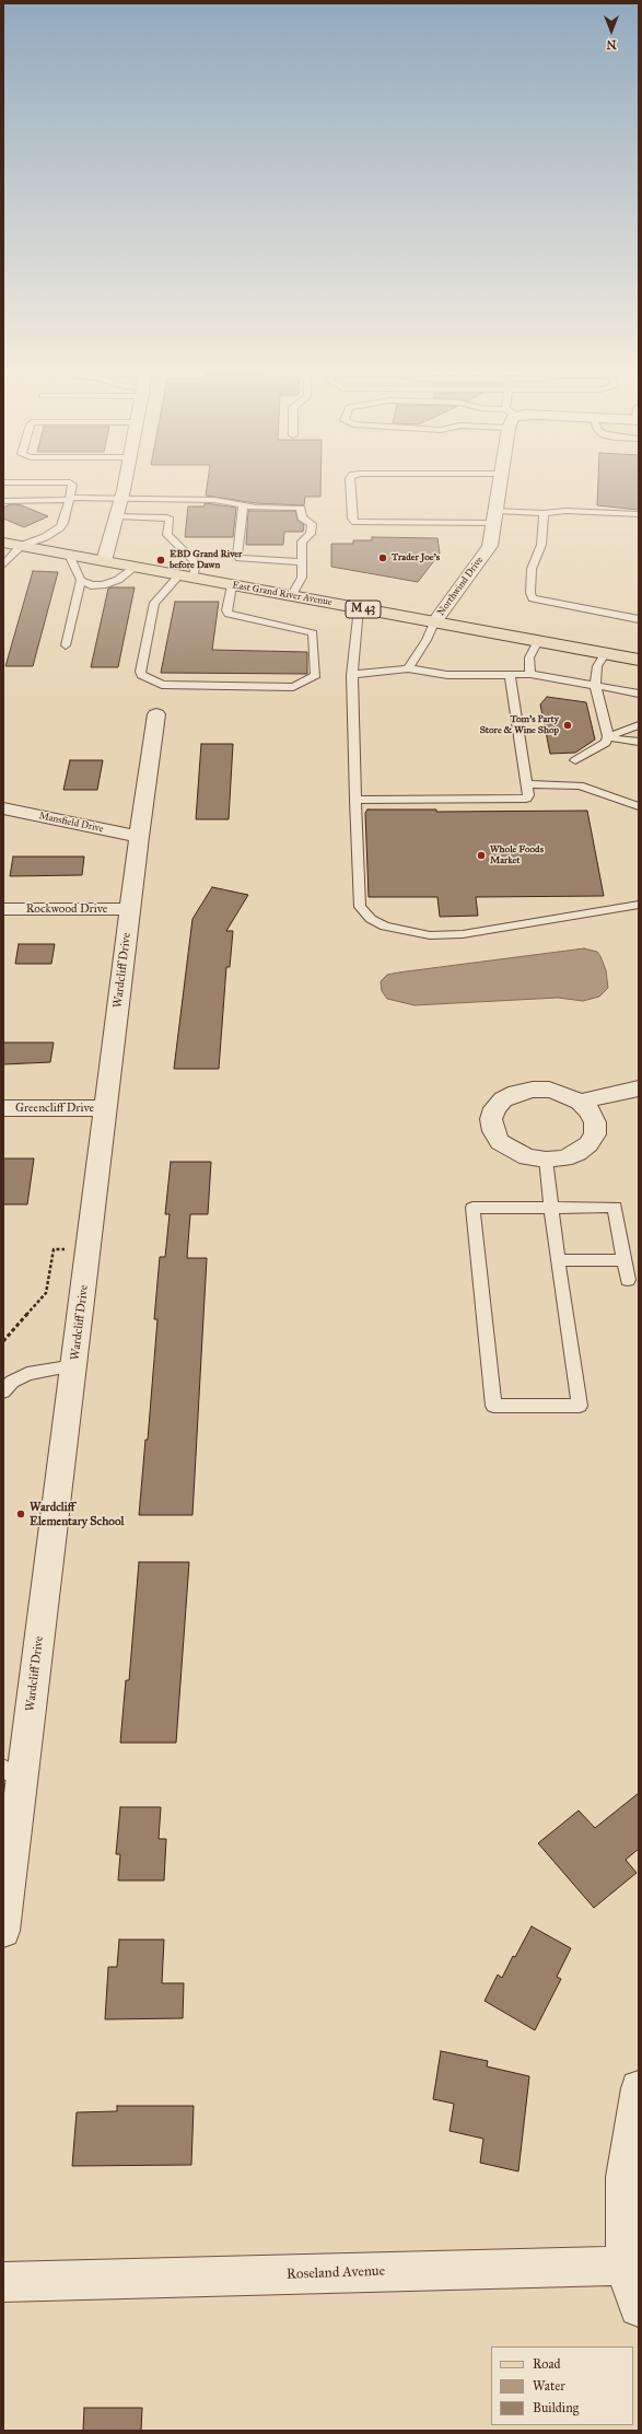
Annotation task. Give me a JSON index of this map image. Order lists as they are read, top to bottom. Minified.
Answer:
{"streets":{"main road":["East Grand River Avenue","M 43"],"street":["Northwind Drive","Mansfield Drive","Rockwood Drive","Wardcliff Drive","Greencliff Drive","Roseland Avenue"]},"crossings":[["Northwind Drive","East Grand River Avenue"],["Mansfield Drive","Wardcliff Drive"],["Rockwood Drive","Wardcliff Drive"],["Wardcliff Drive","Greencliff Drive"]],"places":["Trader Joe's","EBD Grand River before Dawn","Tom's Party Store & Wine Shop","Whole Foods Market","Wardcliff Elementary School"],"legend":["Road","Water","Building"],"north":"bottom"}
